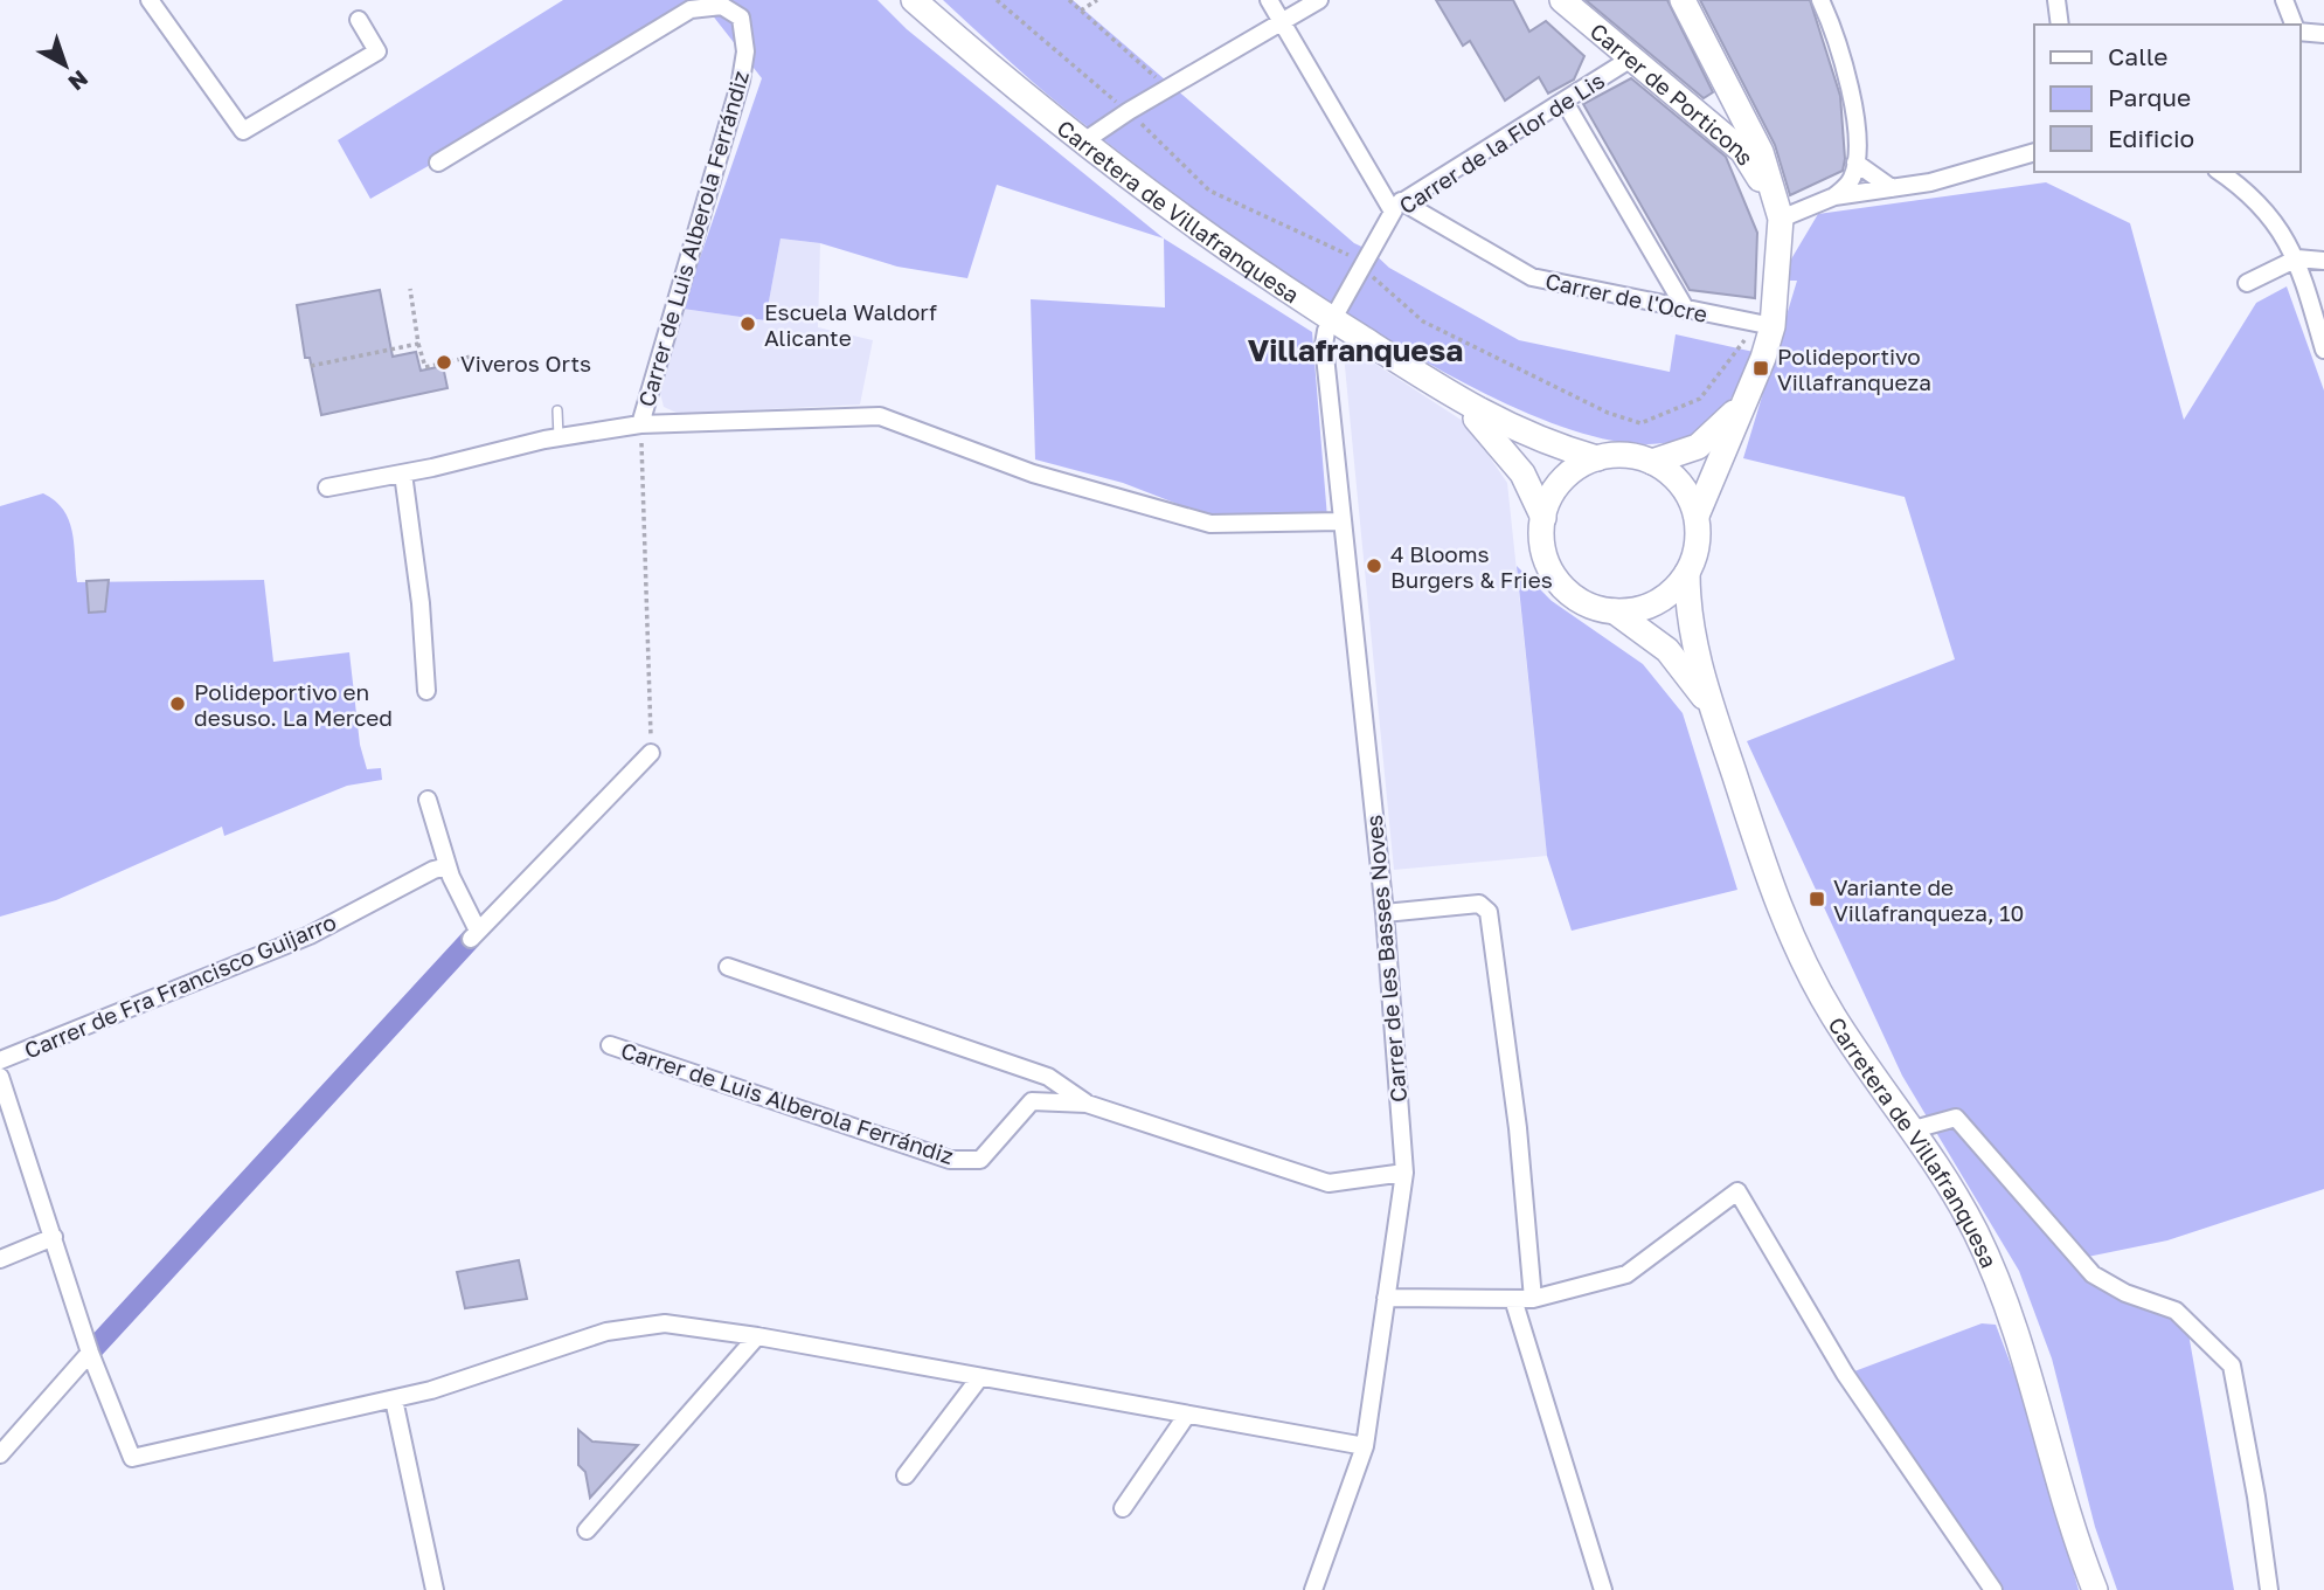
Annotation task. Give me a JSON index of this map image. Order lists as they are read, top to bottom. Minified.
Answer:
{"streets":{"main road":["Carrer de Porticons","Carretera de Villafranquesa"],"street":["Carrer de la Flor de Lis","Carrer de Luis Alberola Ferrándiz","Carrer de l'Ocre","Carrer de les Basses Noves","Carrer de Fra Francisco Guijarro"]},"crossings":[["Carrer de Porticons","Carrer de la Flor de Lis"],["Carrer de la Flor de Lis","Carretera de Villafranquesa"],["Carrer de la Flor de Lis","Carrer de l'Ocre"],["Carrer de la Flor de Lis","Carrer de les Basses Noves"],["Carretera de Villafranquesa","Carrer de les Basses Noves"],["Carrer de Luis Alberola Ferrándiz","Carrer de les Basses Noves"]],"districts":["Villafranquesa"],"places":{"other":["Escuela Waldorf Alicante","Viveros Orts","4 Blooms Burgers & Fries","Polideportivo en desuso. La Merced"],"transit":["Polideportivo Villafranqueza","Variante de Villafranqueza, 10"]},"legend":["Calle","Parque","Edificio"],"north":"bottom right"}
